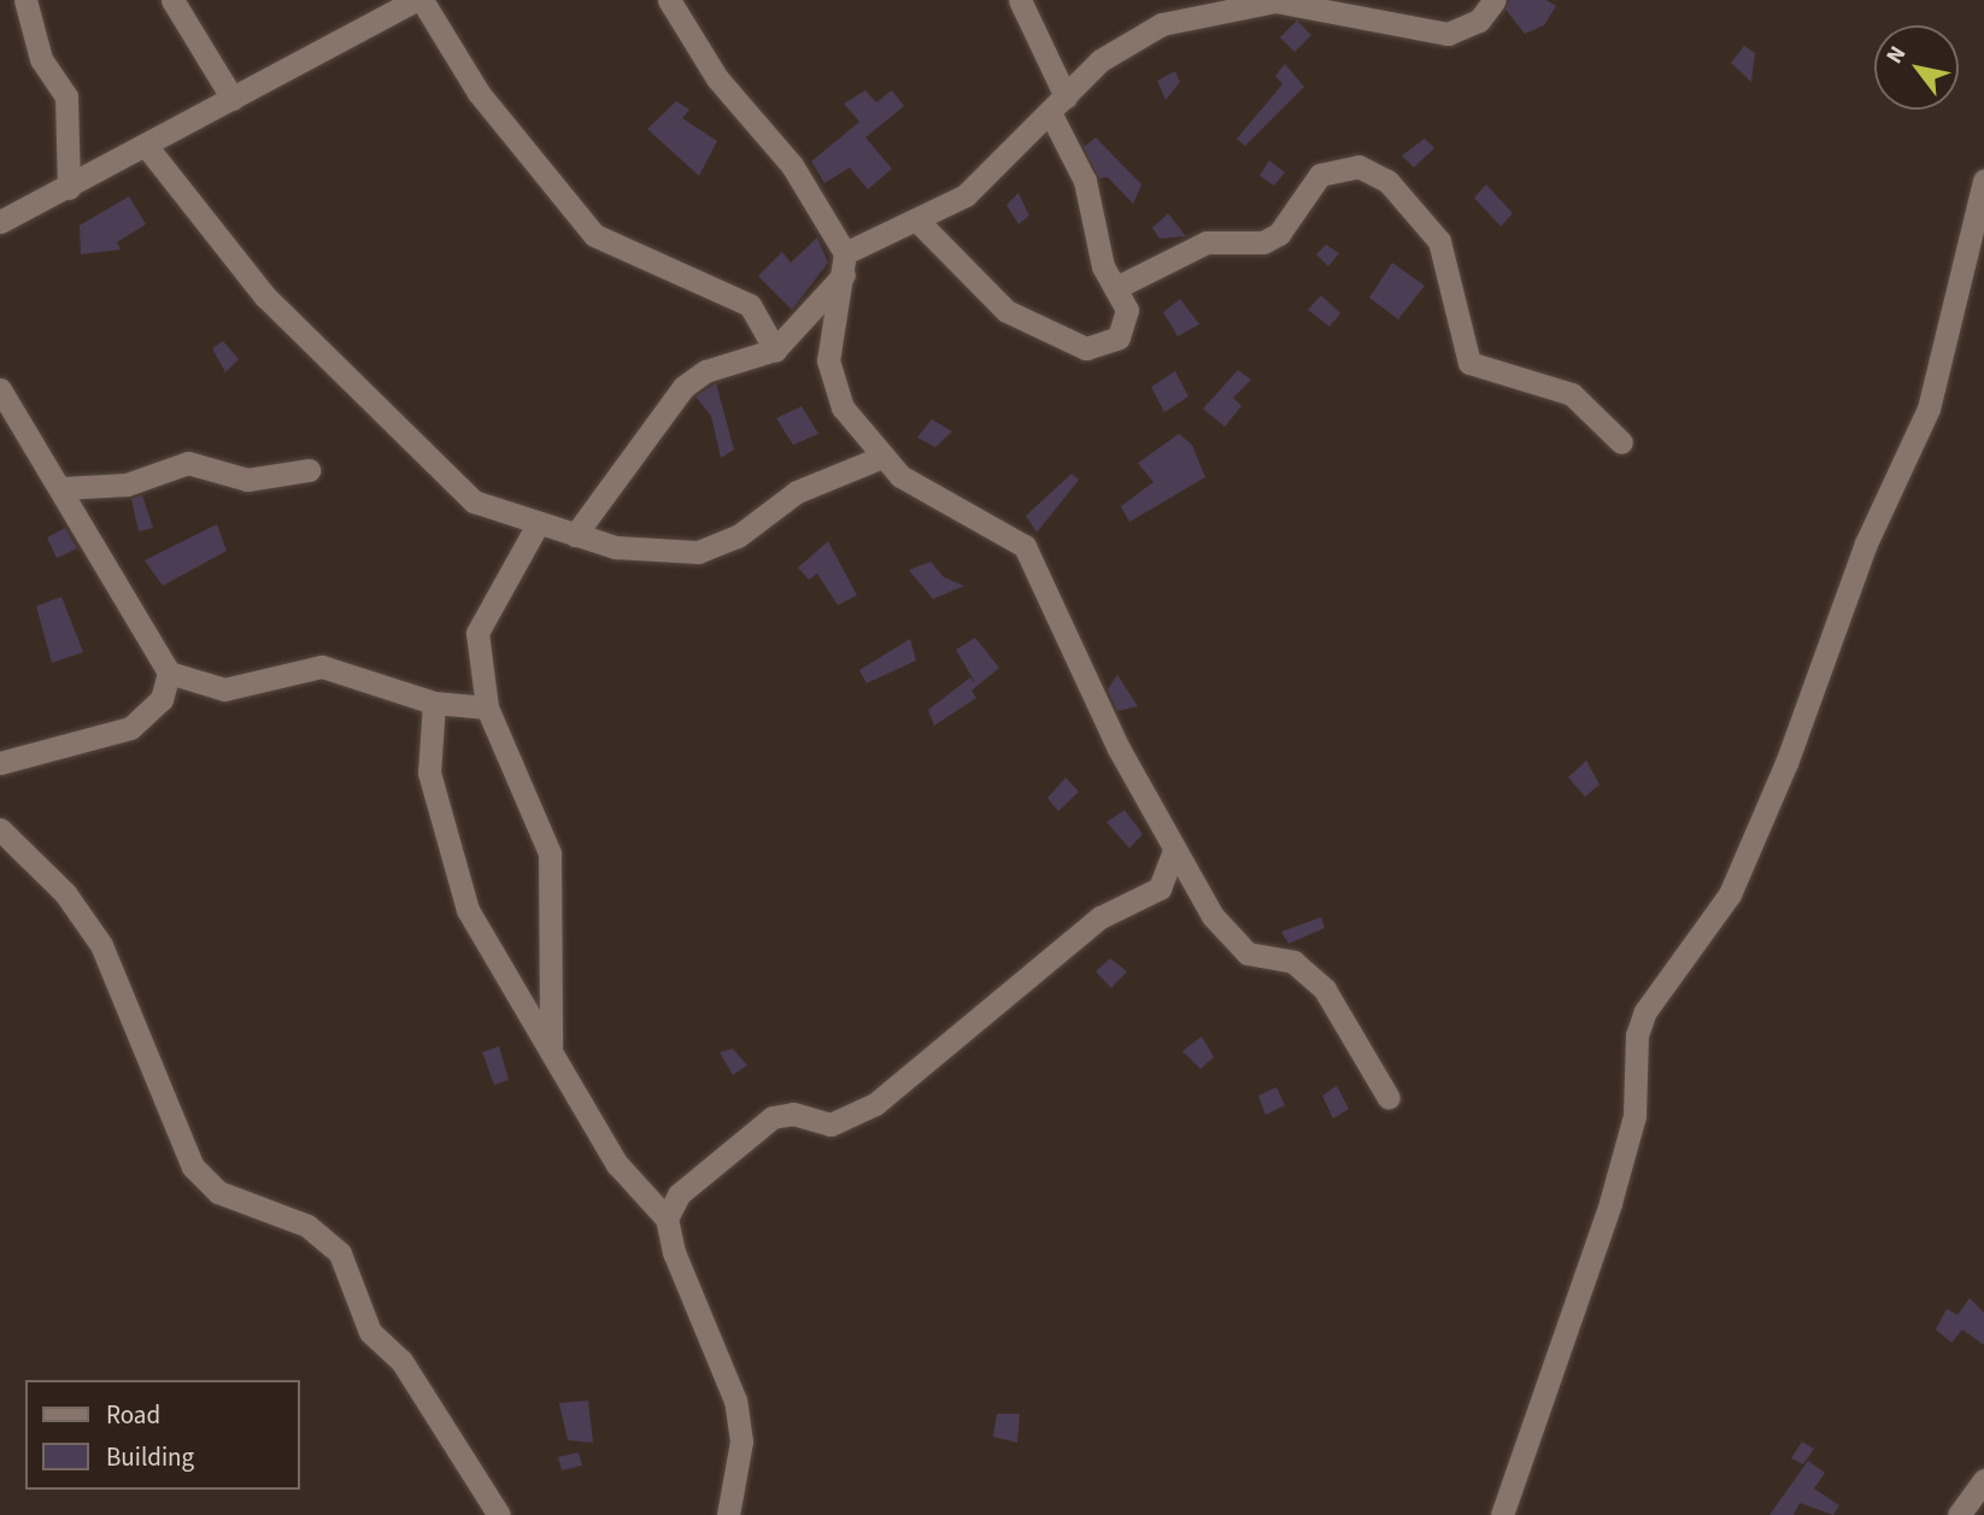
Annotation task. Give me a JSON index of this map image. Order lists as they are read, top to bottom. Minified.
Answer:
{"legend":["Road","Building"],"north":"top left"}
